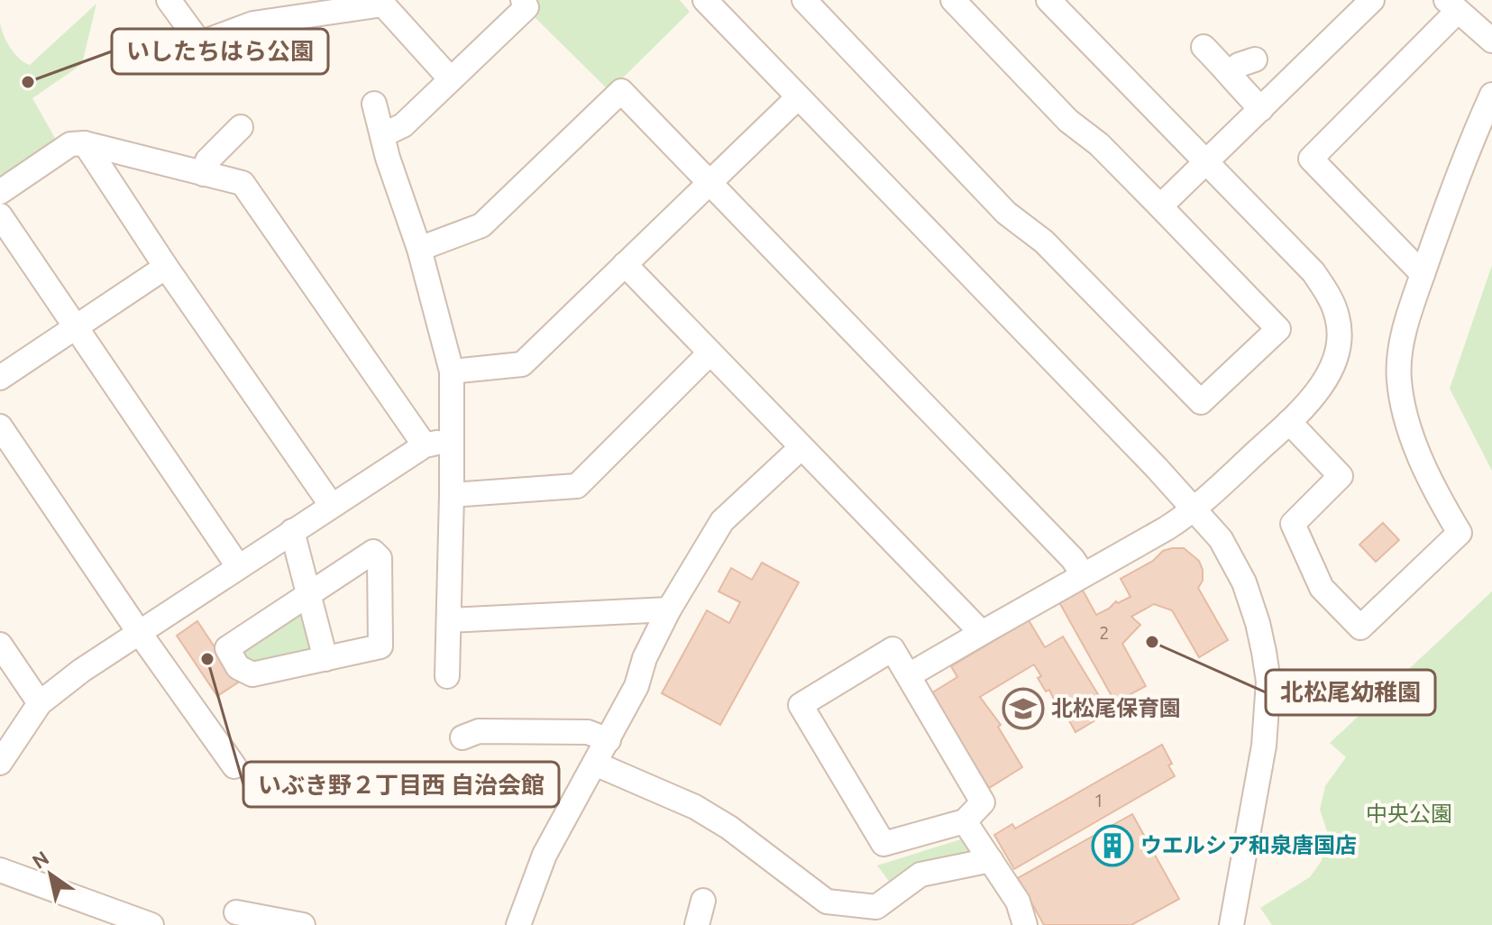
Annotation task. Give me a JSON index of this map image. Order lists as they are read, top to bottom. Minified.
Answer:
{"parks":["中央公園"],"places":{"other":["いしたちはら公園","北松尾幼稚園","いぶき野２丁目西 自治会館"],"school or university":["北松尾保育園"],"building":["ウエルシア和泉唐国店"]},"house_numbers":["2","1"],"north":"top left"}
